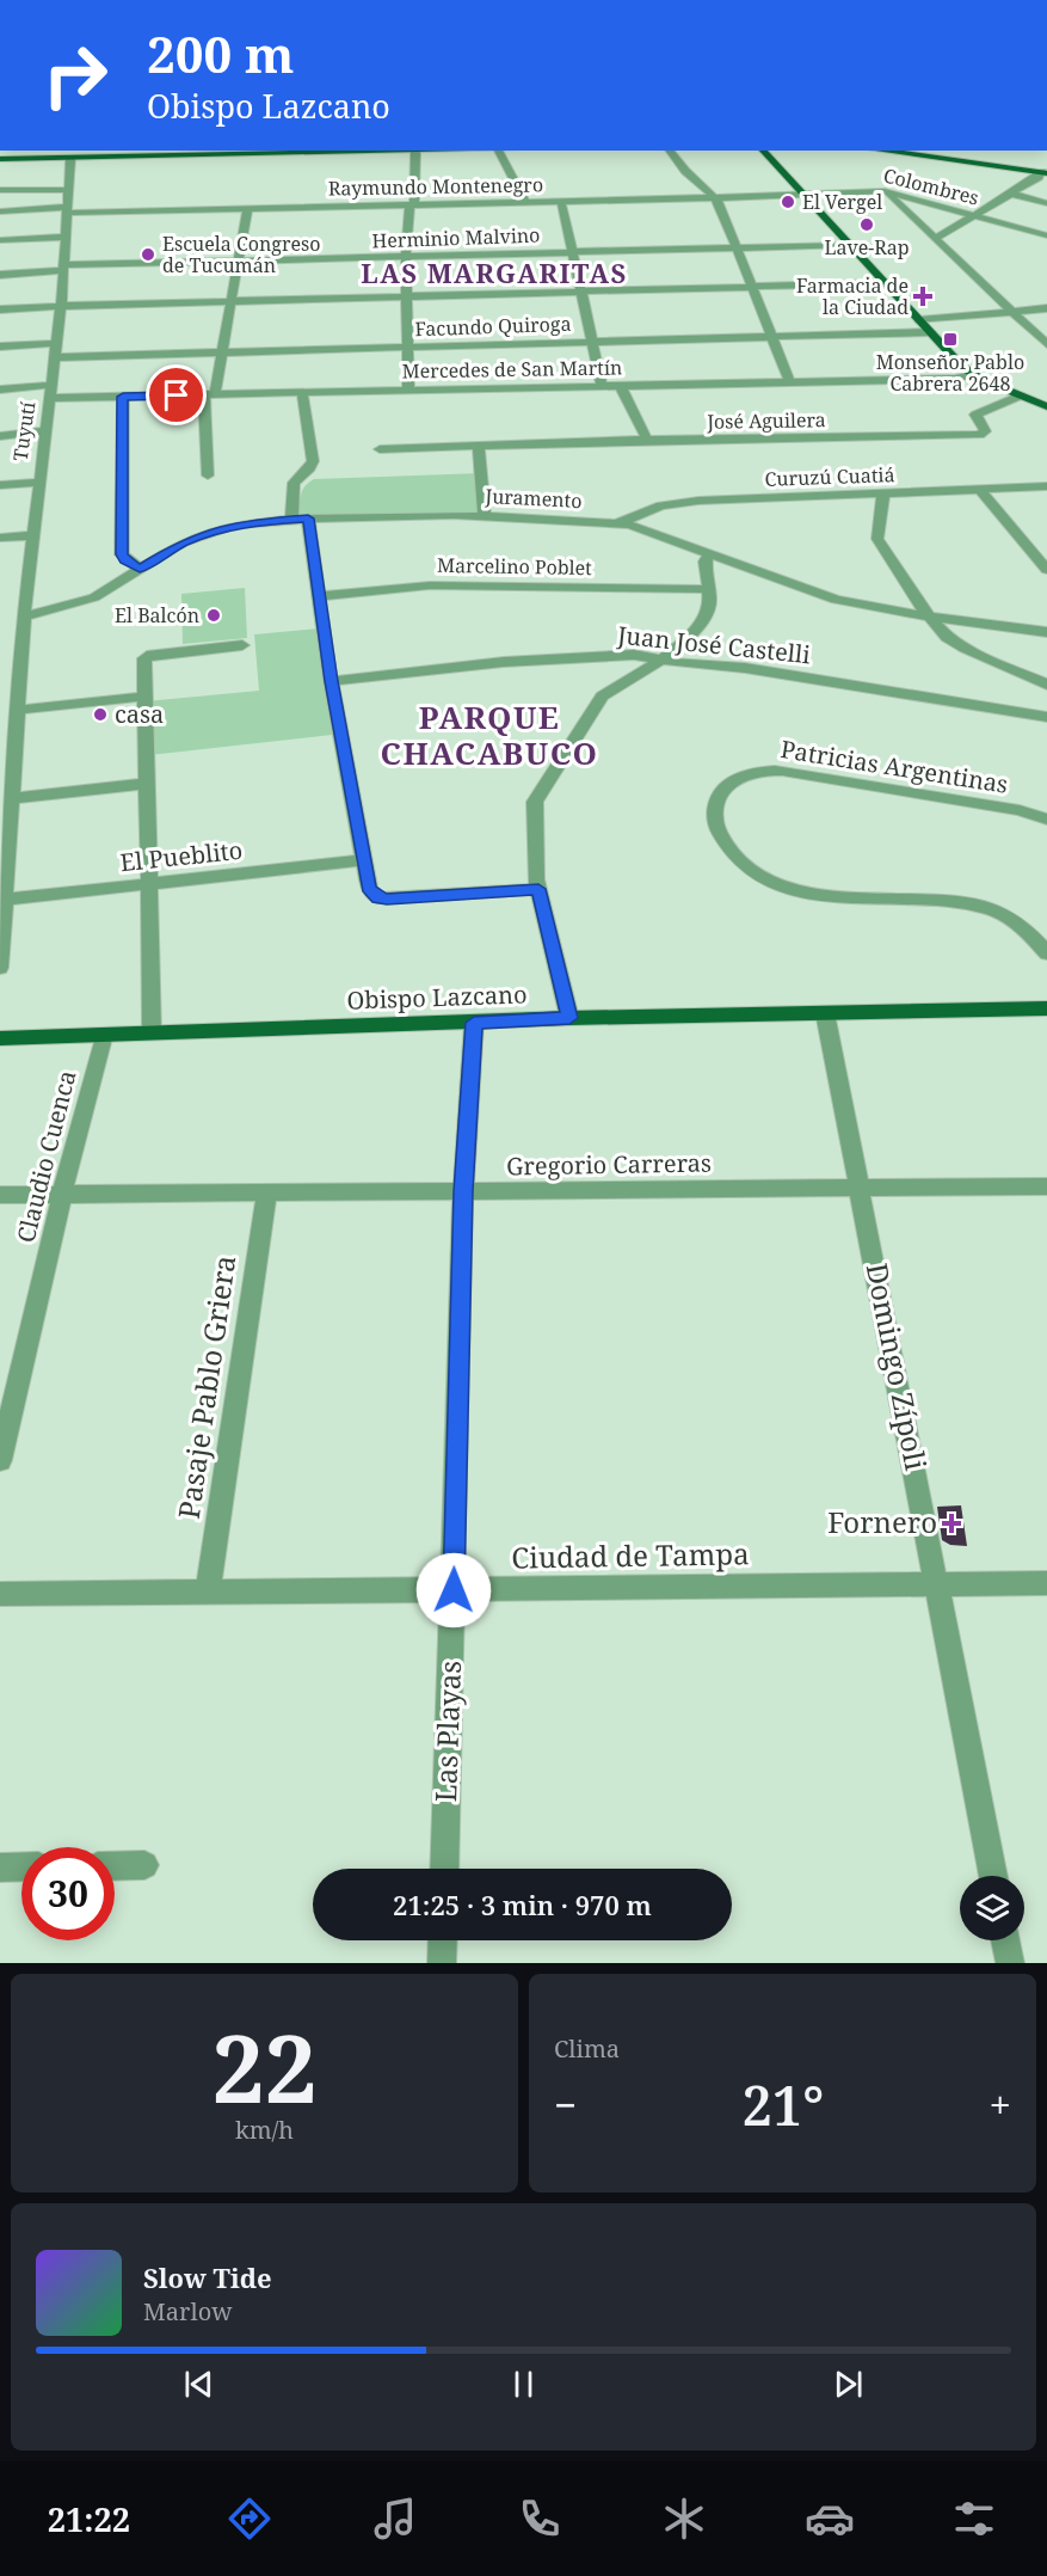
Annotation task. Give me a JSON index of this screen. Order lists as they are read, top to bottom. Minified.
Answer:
{"streets":{"main road":["Obispo Lazcano"],"street":["Raymundo Montenegro","Colombres","Herminio Malvino","Facundo Quiroga","Mercedes de San Martín","José Aguilera","Tuyutí","Curuzú Cuatiá","Juramento","Marcelino Poblet","Juan José Castelli","Patricias Argentinas","El Pueblito","Claudio Cuenca","Gregorio Carreras","Domingo Zípoli","Pasaje Pablo Griera","Ciudad de Tampa","Las Playas"]},"crossings":[["Raymundo Montenegro","Colombres"],["Raymundo Montenegro","Tuyutí"],["Herminio Malvino","Tuyutí"],["Facundo Quiroga","Tuyutí"],["Mercedes de San Martín","Tuyutí"],["Tuyutí","Juramento"],["Tuyutí","El Pueblito"],["Curuzú Cuatiá","Juramento"],["Obispo Lazcano","Claudio Cuenca"],["Obispo Lazcano","Domingo Zípoli"],["Obispo Lazcano","Las Playas"],["Claudio Cuenca","Gregorio Carreras"],["Gregorio Carreras","Domingo Zípoli"],["Gregorio Carreras","Pasaje Pablo Griera"],["Gregorio Carreras","Las Playas"],["Domingo Zípoli","Ciudad de Tampa"],["Pasaje Pablo Griera","Ciudad de Tampa"],["Ciudad de Tampa","Las Playas"]],"districts":["LAS MARGARITAS","PARQUE CHACABUCO"],"places":{"other":["El Vergel","Lave-Rap","Escuela Congreso de Tucumán","El Balcón","casa"],"health":["Farmacia de la Ciudad","Fornero"],"transit":["Monseñor Pablo Cabrera 2648"]},"page":{"turn":["200 m","Obispo Lazcano"],"limit":"30","trip":"21:25 · 3 min · 970 m","tile":[["22","km/h"],"Clima"],"heat":["−","21°","+"],"song":["Slow Tide","Marlow"],"tabs":"21:22"}}
